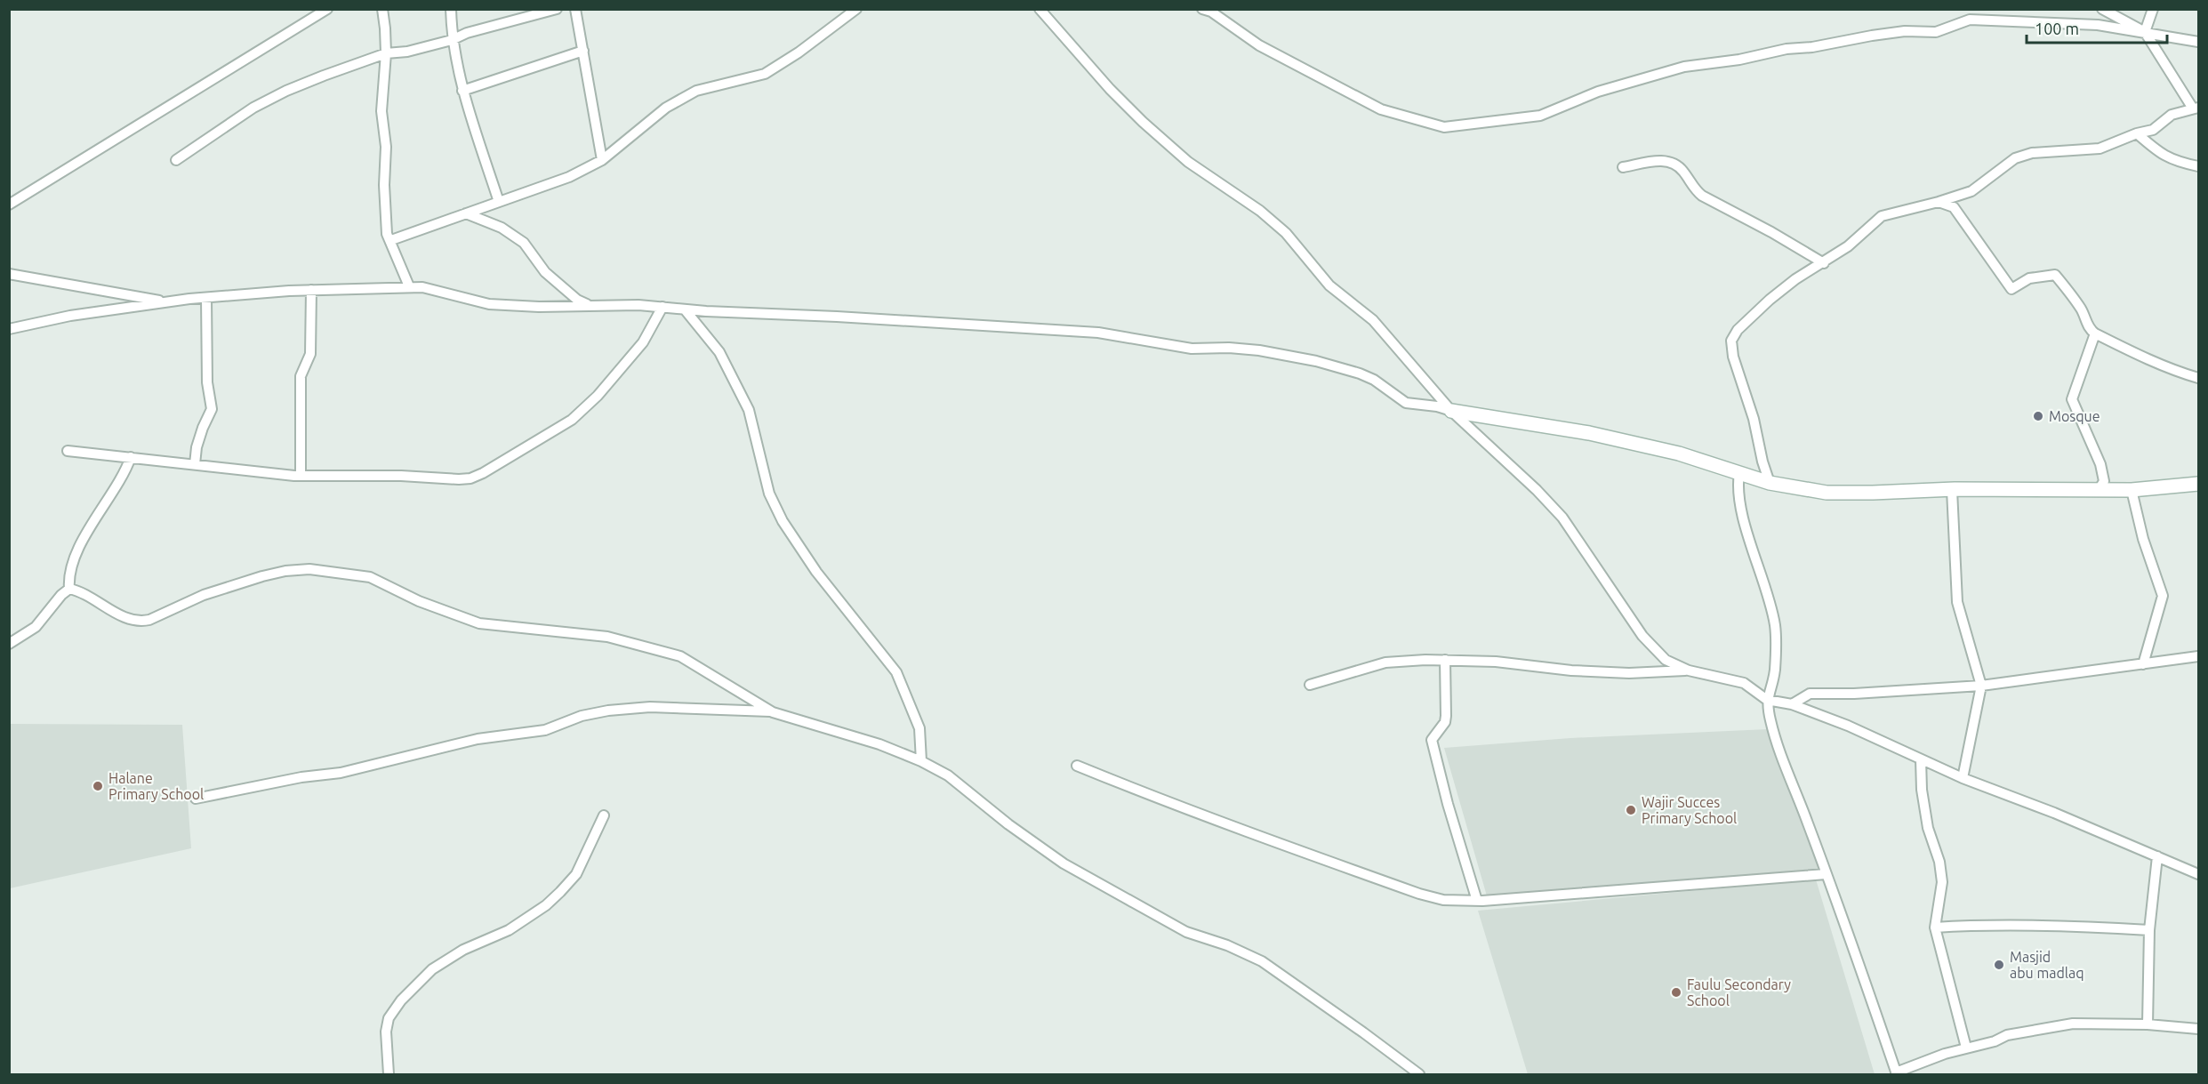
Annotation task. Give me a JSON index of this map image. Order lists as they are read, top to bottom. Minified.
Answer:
{"places":["Mosque","Halane Primary School","Wajir Succes Primary School","Masjid abu madlaq","Faulu Secondary School"],"scale_bar":"100 m"}
